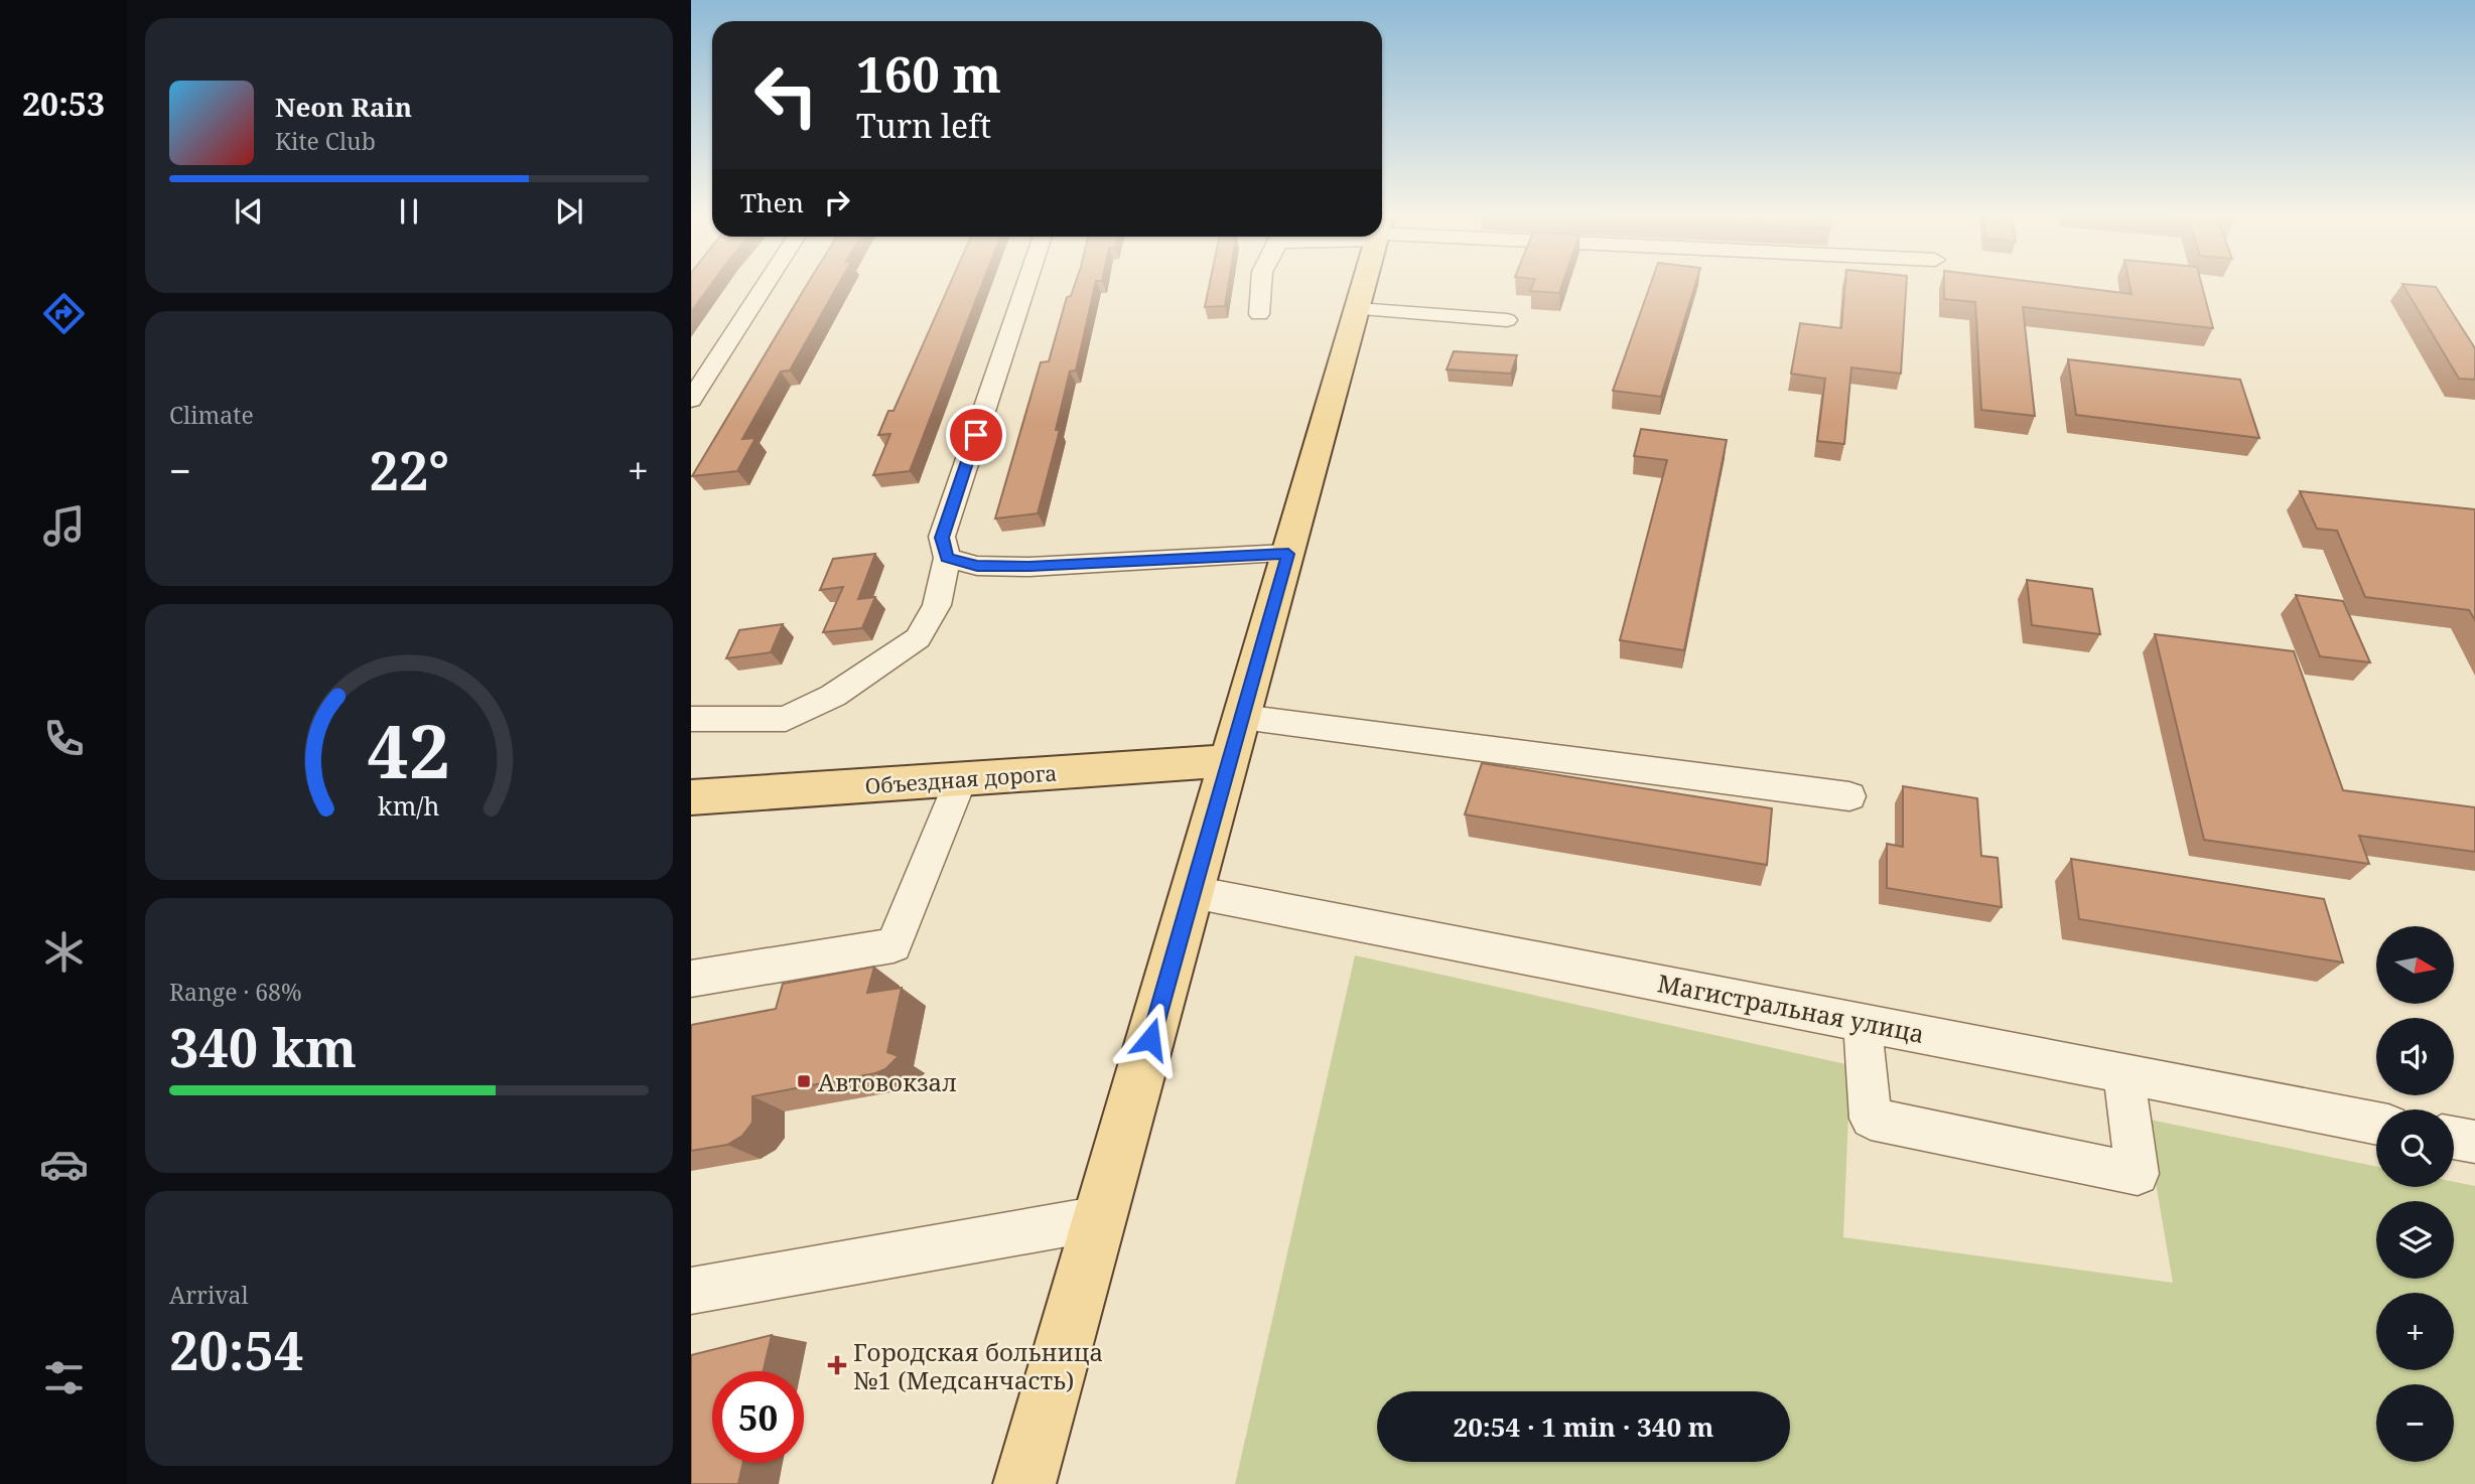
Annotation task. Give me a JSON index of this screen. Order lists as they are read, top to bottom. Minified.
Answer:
{"streets":{"main road":["Объездная дорога"],"street":["Магистральная улица"]},"places":{"transit":["Автовокзал"],"health":["Городская больница №1 (Медсанчасть)"]},"north":"right","page":{"tabs":"20:53","turn":["160 m","Turn left"],"song":["Neon Rain","Kite Club"],"then":"Then","tile":["Climate",["Range · 68%","340 km"],["Arrival","20:54"]],"heat":["−","22°","+"],"map_buttons":["+","−"],"limit":"50","trip":"20:54 · 1 min · 340 m","gauge":["42","km/h"]}}
